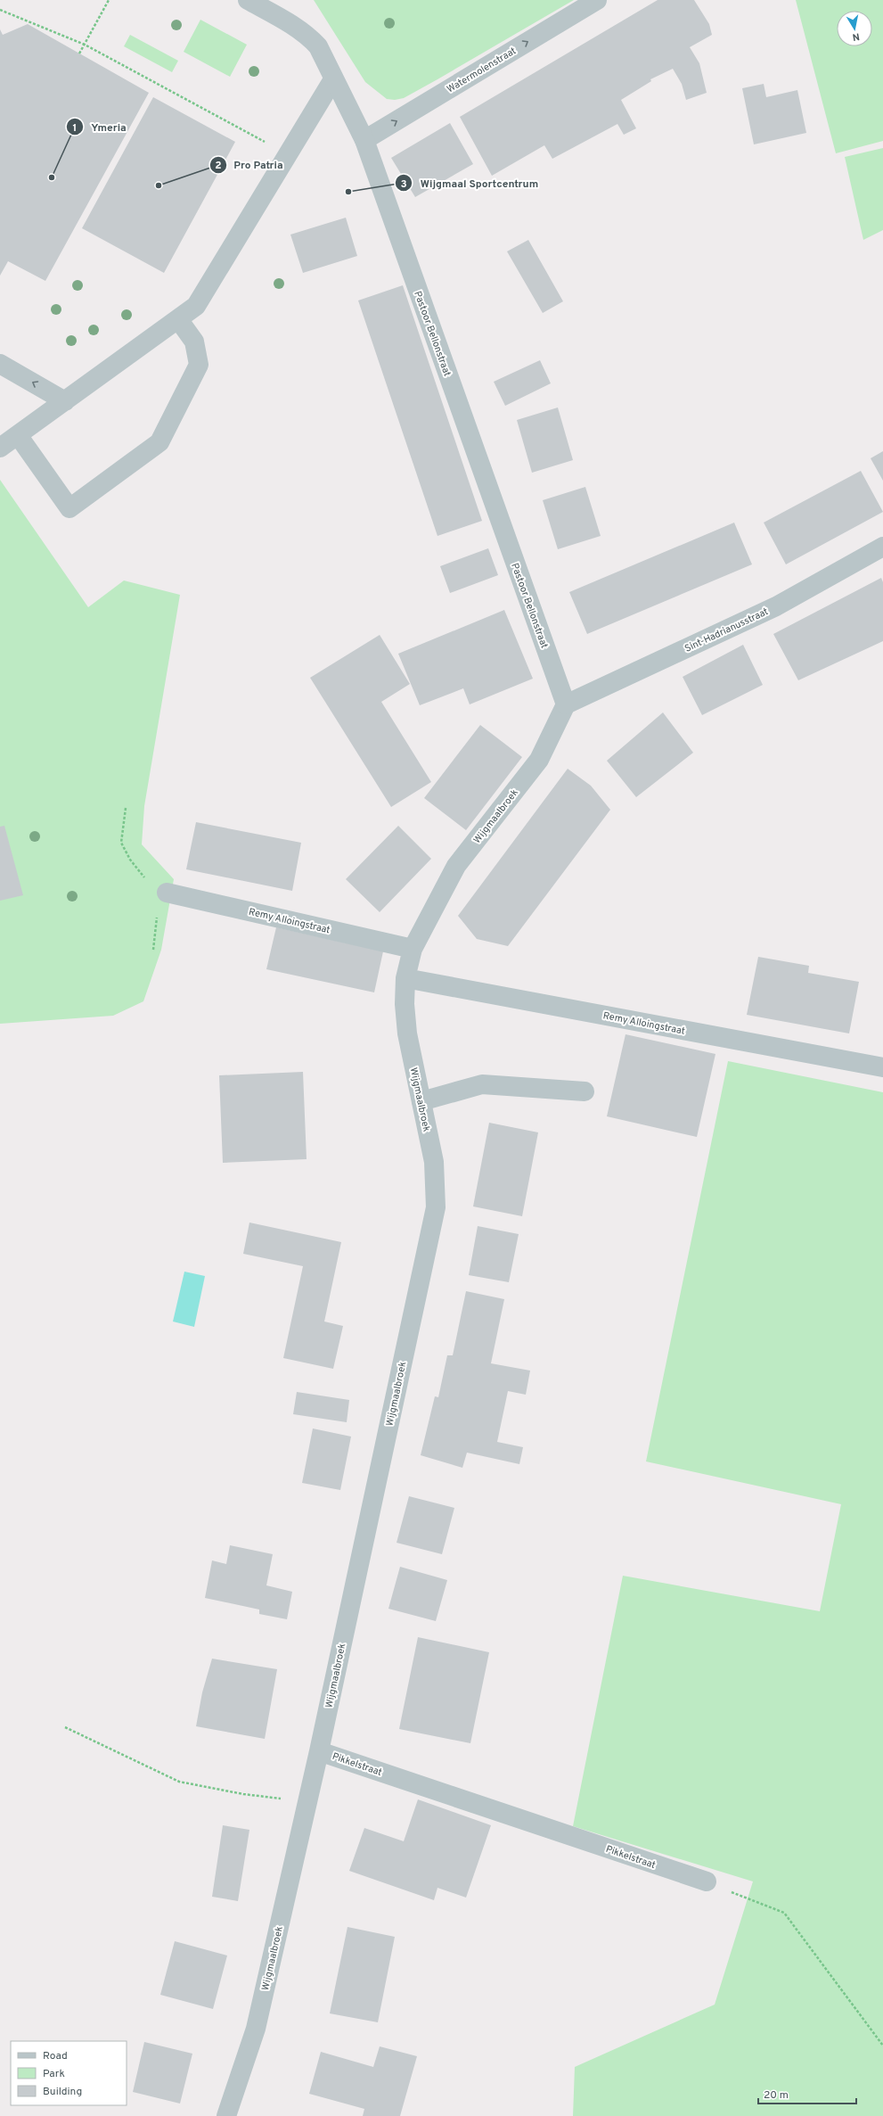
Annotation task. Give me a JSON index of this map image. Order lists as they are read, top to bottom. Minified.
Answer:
{"streets":{"street":["Watermolenstraat","Pastoor Bellonstraat","Sint-Hadrianusstraat","Wijgmaalbroek","Remy Alloingstraat","Pikkelstraat"]},"crossings":[["Watermolenstraat","Pastoor Bellonstraat"],["Pastoor Bellonstraat","Sint-Hadrianusstraat"],["Pastoor Bellonstraat","Wijgmaalbroek"],["Sint-Hadrianusstraat","Wijgmaalbroek"],["Wijgmaalbroek","Remy Alloingstraat"],["Wijgmaalbroek","Pikkelstraat"]],"one_way":["Watermolenstraat"],"places":["Ymeria","Pro Patria","Wijgmaal Sportcentrum"],"legend":["Road","Park","Building"],"scale_bar":"20 m","north":"bottom"}
